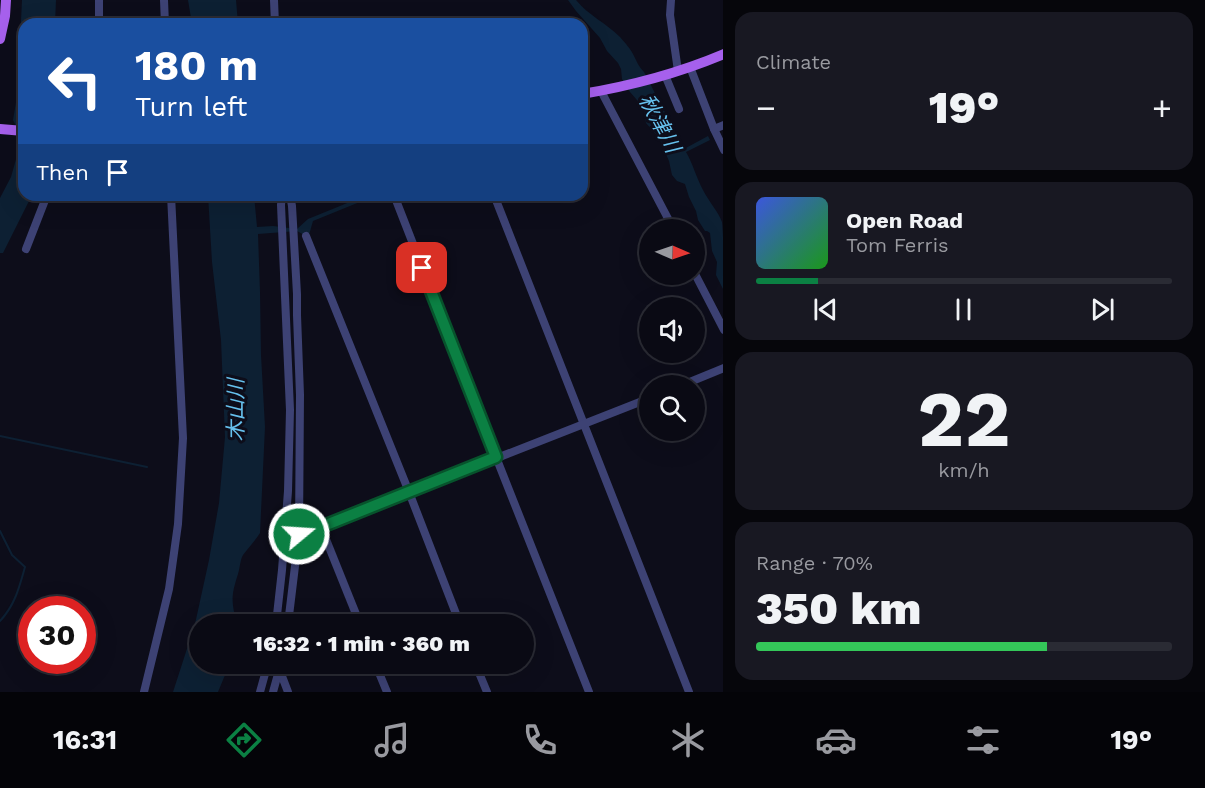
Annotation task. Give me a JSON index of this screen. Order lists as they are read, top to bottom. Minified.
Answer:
{"water":["秋津川","木山川"],"north":"right","page":{"tile":["Climate",["22","km/h"],["Range · 70%","350 km"]],"turn":["180 m","Turn left"],"heat":["−","19°","+"],"then":"Then","song":["Open Road","Tom Ferris"],"limit":"30","trip":"16:32 · 1 min · 360 m","tabs":["16:31","19°"]}}
